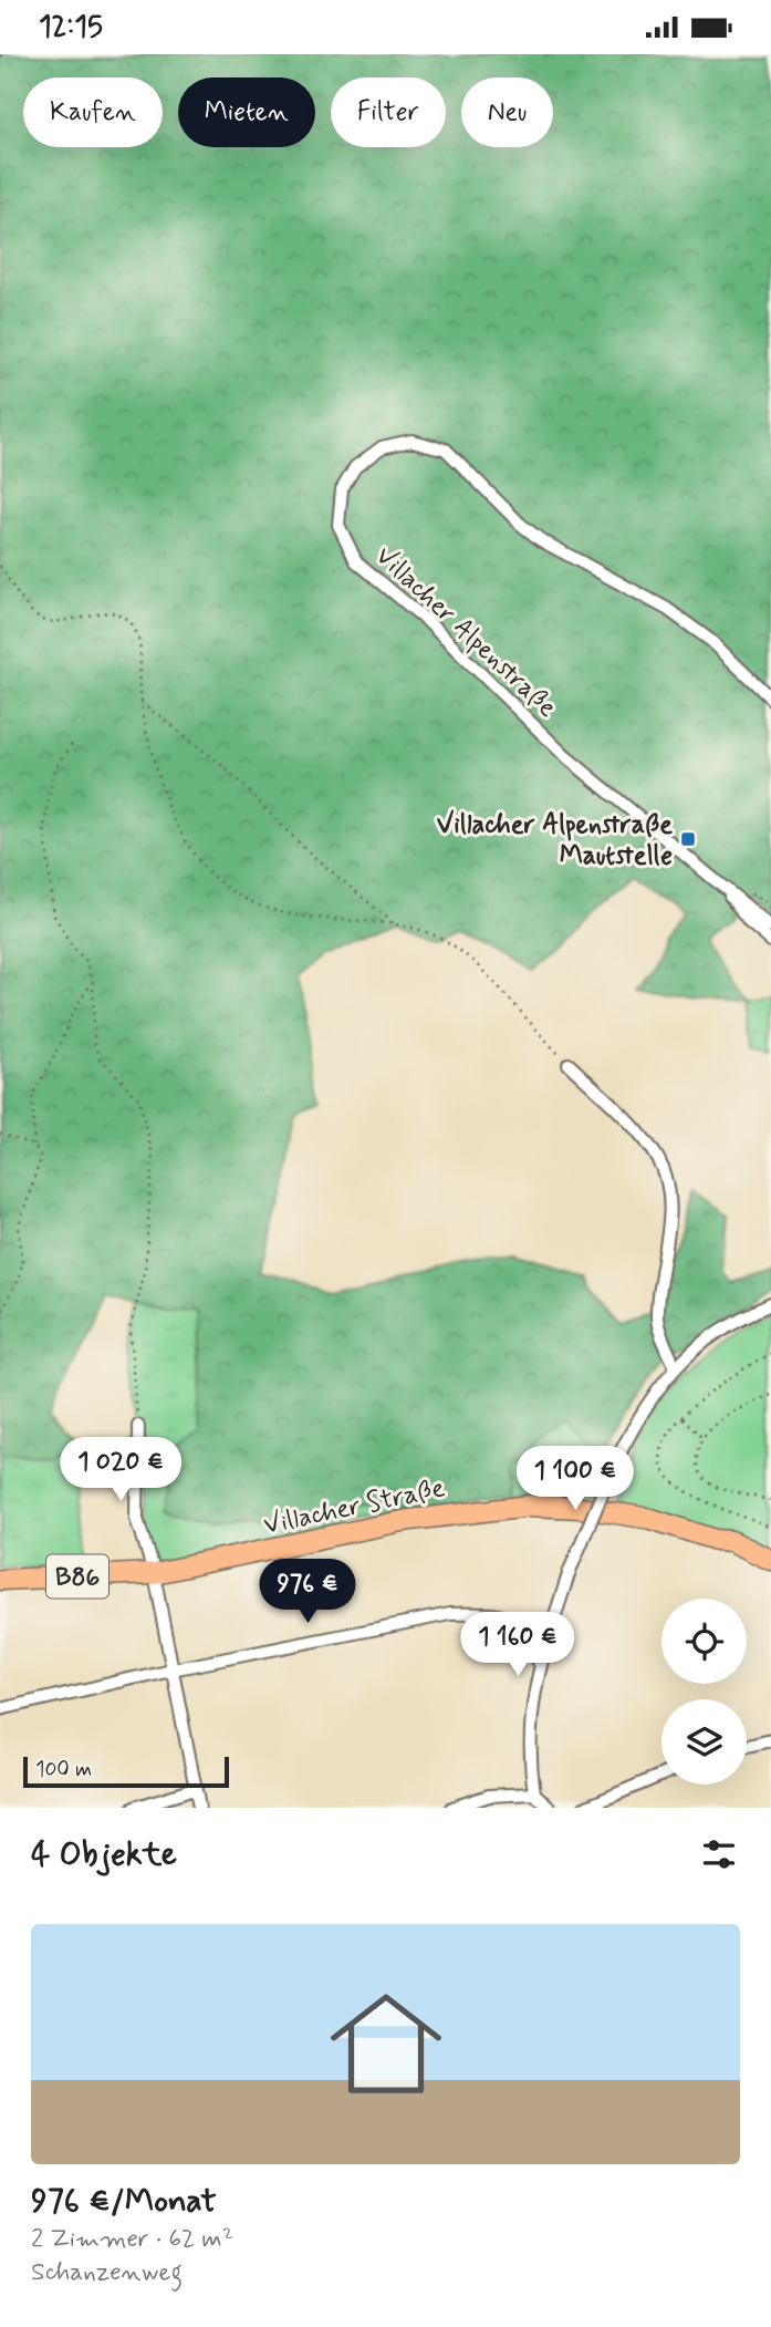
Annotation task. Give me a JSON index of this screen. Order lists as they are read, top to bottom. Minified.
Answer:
{"streets":{"main road":["Villacher Straße","B86"],"street":["Villacher Alpenstraße"]},"places":{"transit":["Villacher Alpenstraße Mautstelle"]},"scale_bar":"100 m","page":{"status":"12:15","chip":["Kaufen","Mieten","Filter","Neu"],"price":["1 020 €","1 100 €","976 €","1 160 €"],"scale":"100 m","heading":"4 Objekte","list":[{"name":"976 €/Monat","note":"2 Zimmer · 62 m² · Schanzenweg"}]}}
